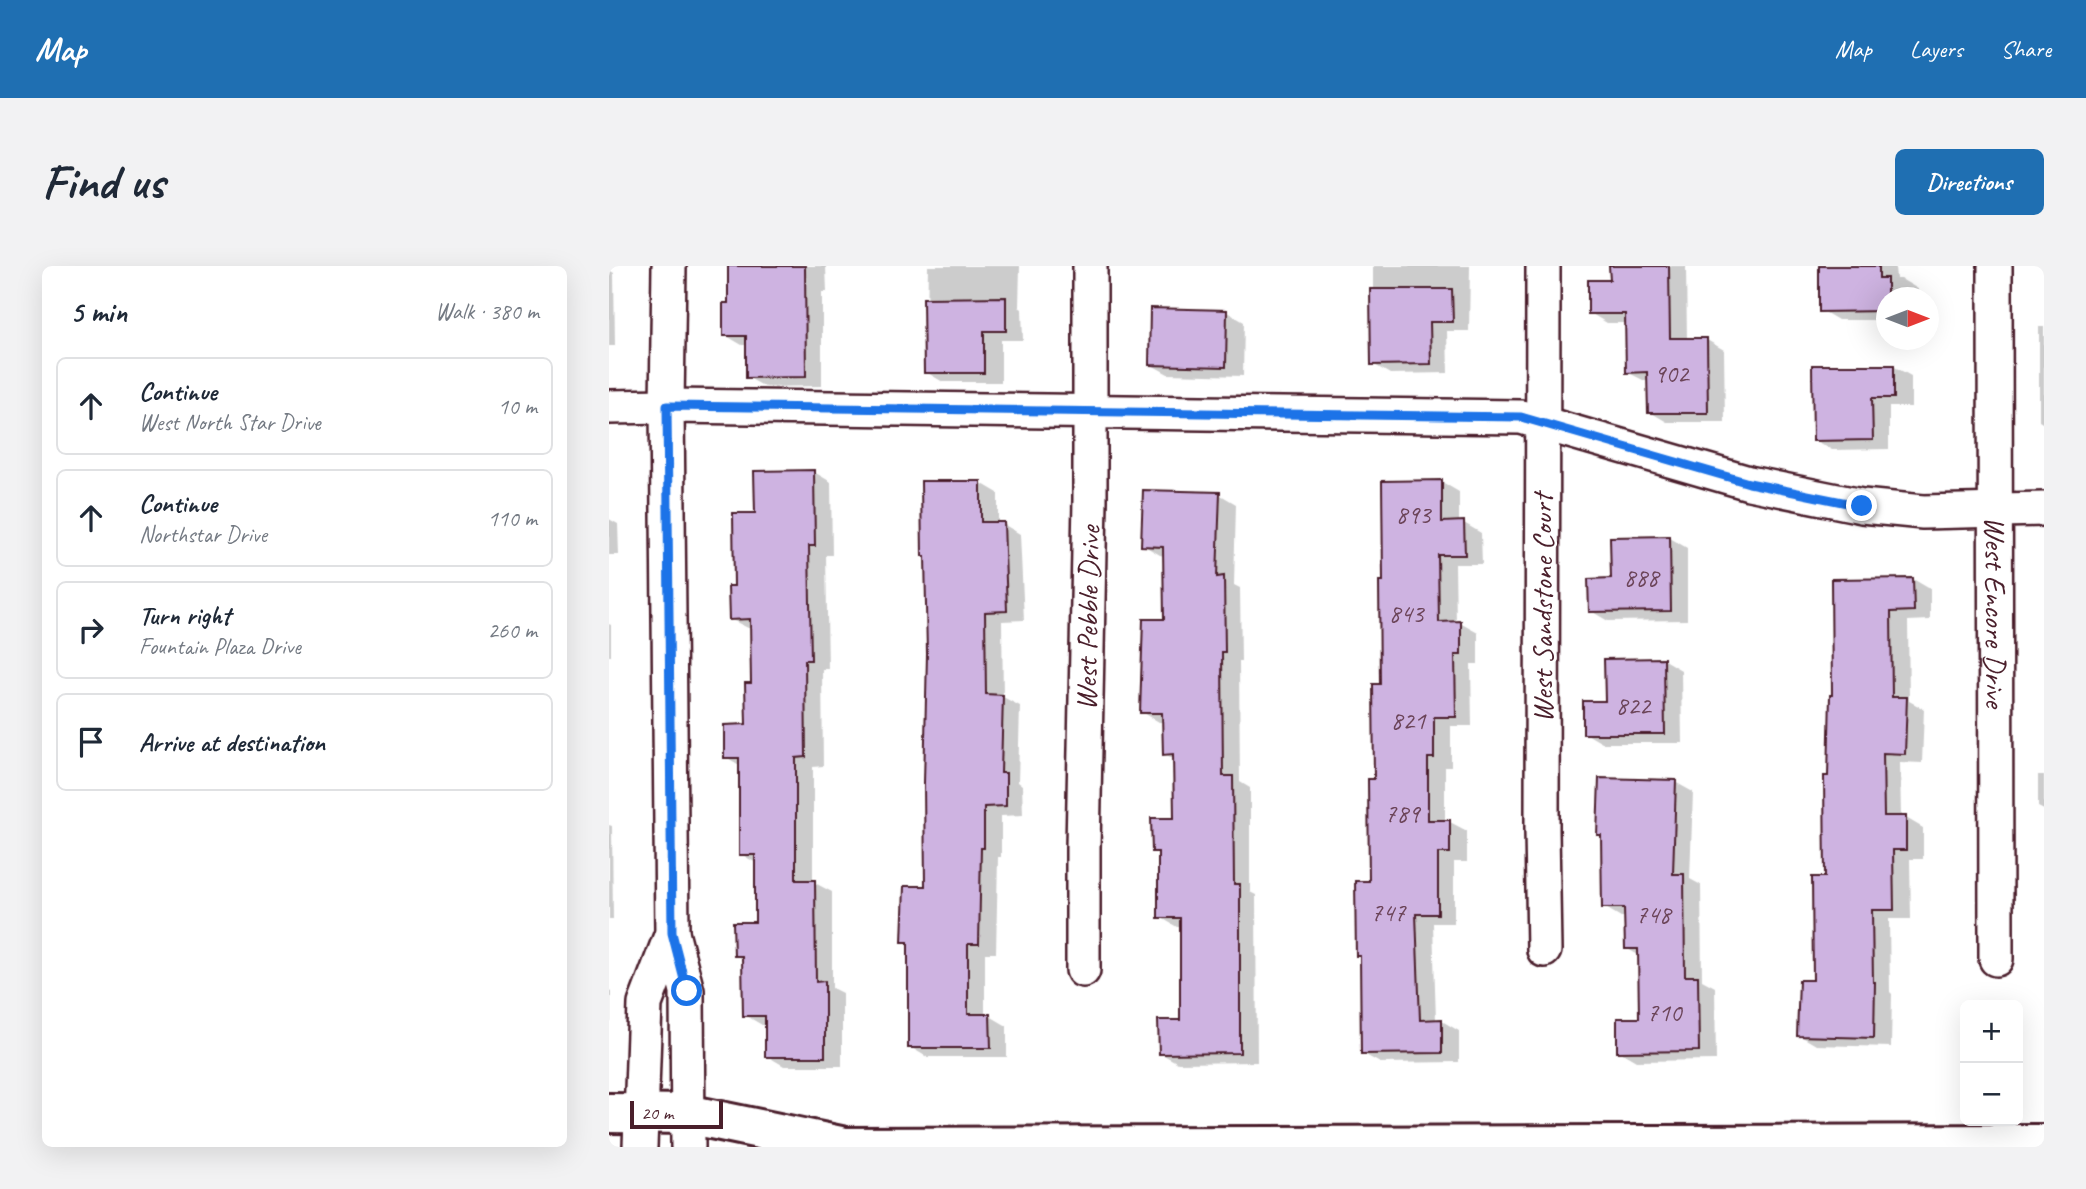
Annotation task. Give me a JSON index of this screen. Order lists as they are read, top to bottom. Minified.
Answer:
{"streets":{"street":["West Sandstone Court","West Encore Drive","West Pebble Drive"]},"house_numbers":["902","893","888","843","822","821","789","747","748","710"],"scale_bar":"20 m","north":"right","page":{"header":"Map","nav":["Map","Layers","Share"],"buttons":"Directions","title":"Find us","heading":["5 min","Walk · 380 m"],"list":[["Continue","West North Star Drive","10 m"],["Continue","Northstar Drive","110 m"],["Turn right","Fountain Plaza Drive","260 m"],"Arrive at destination"],"map_buttons":["+","−"],"scale":"20 m"}}
